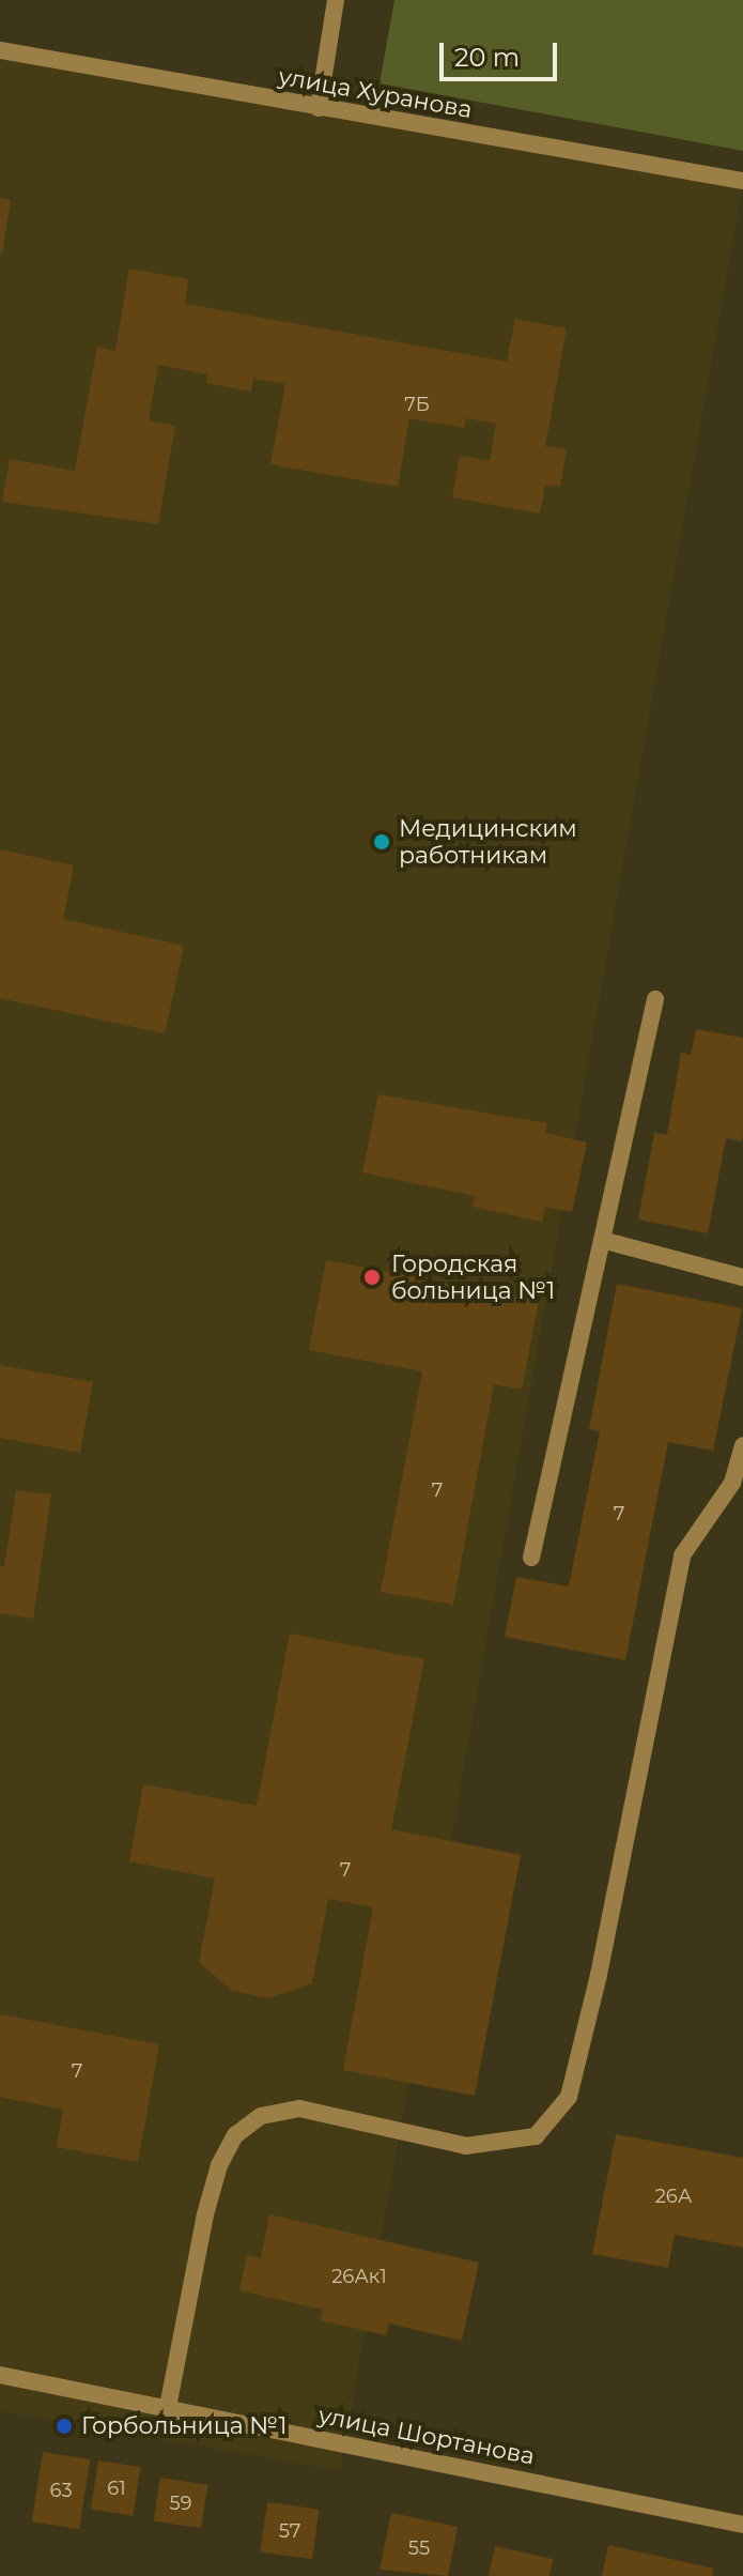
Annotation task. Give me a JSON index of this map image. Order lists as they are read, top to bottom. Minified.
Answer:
{"streets":{"street":["улица Хуранова","улица Шортанова"]},"places":["Медицинским работникам","Городская больница №1","Горбольница №1"],"house_numbers":["7Б","7","7","7","7","26А","26Ак1","61","63","59","57","55"],"scale_bar":"20 m"}
